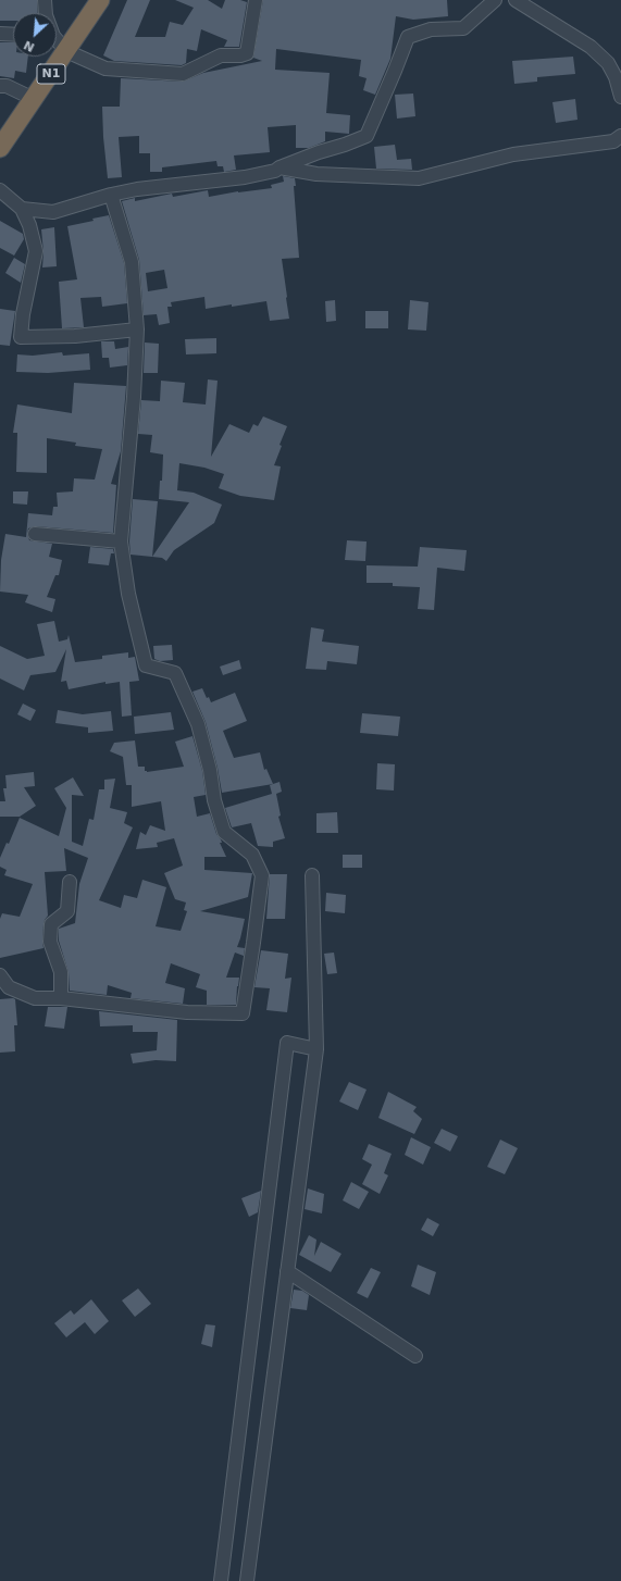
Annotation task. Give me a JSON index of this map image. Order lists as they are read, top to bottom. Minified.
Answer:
{"streets":{"highway":["N1"]},"north":"bottom left"}
